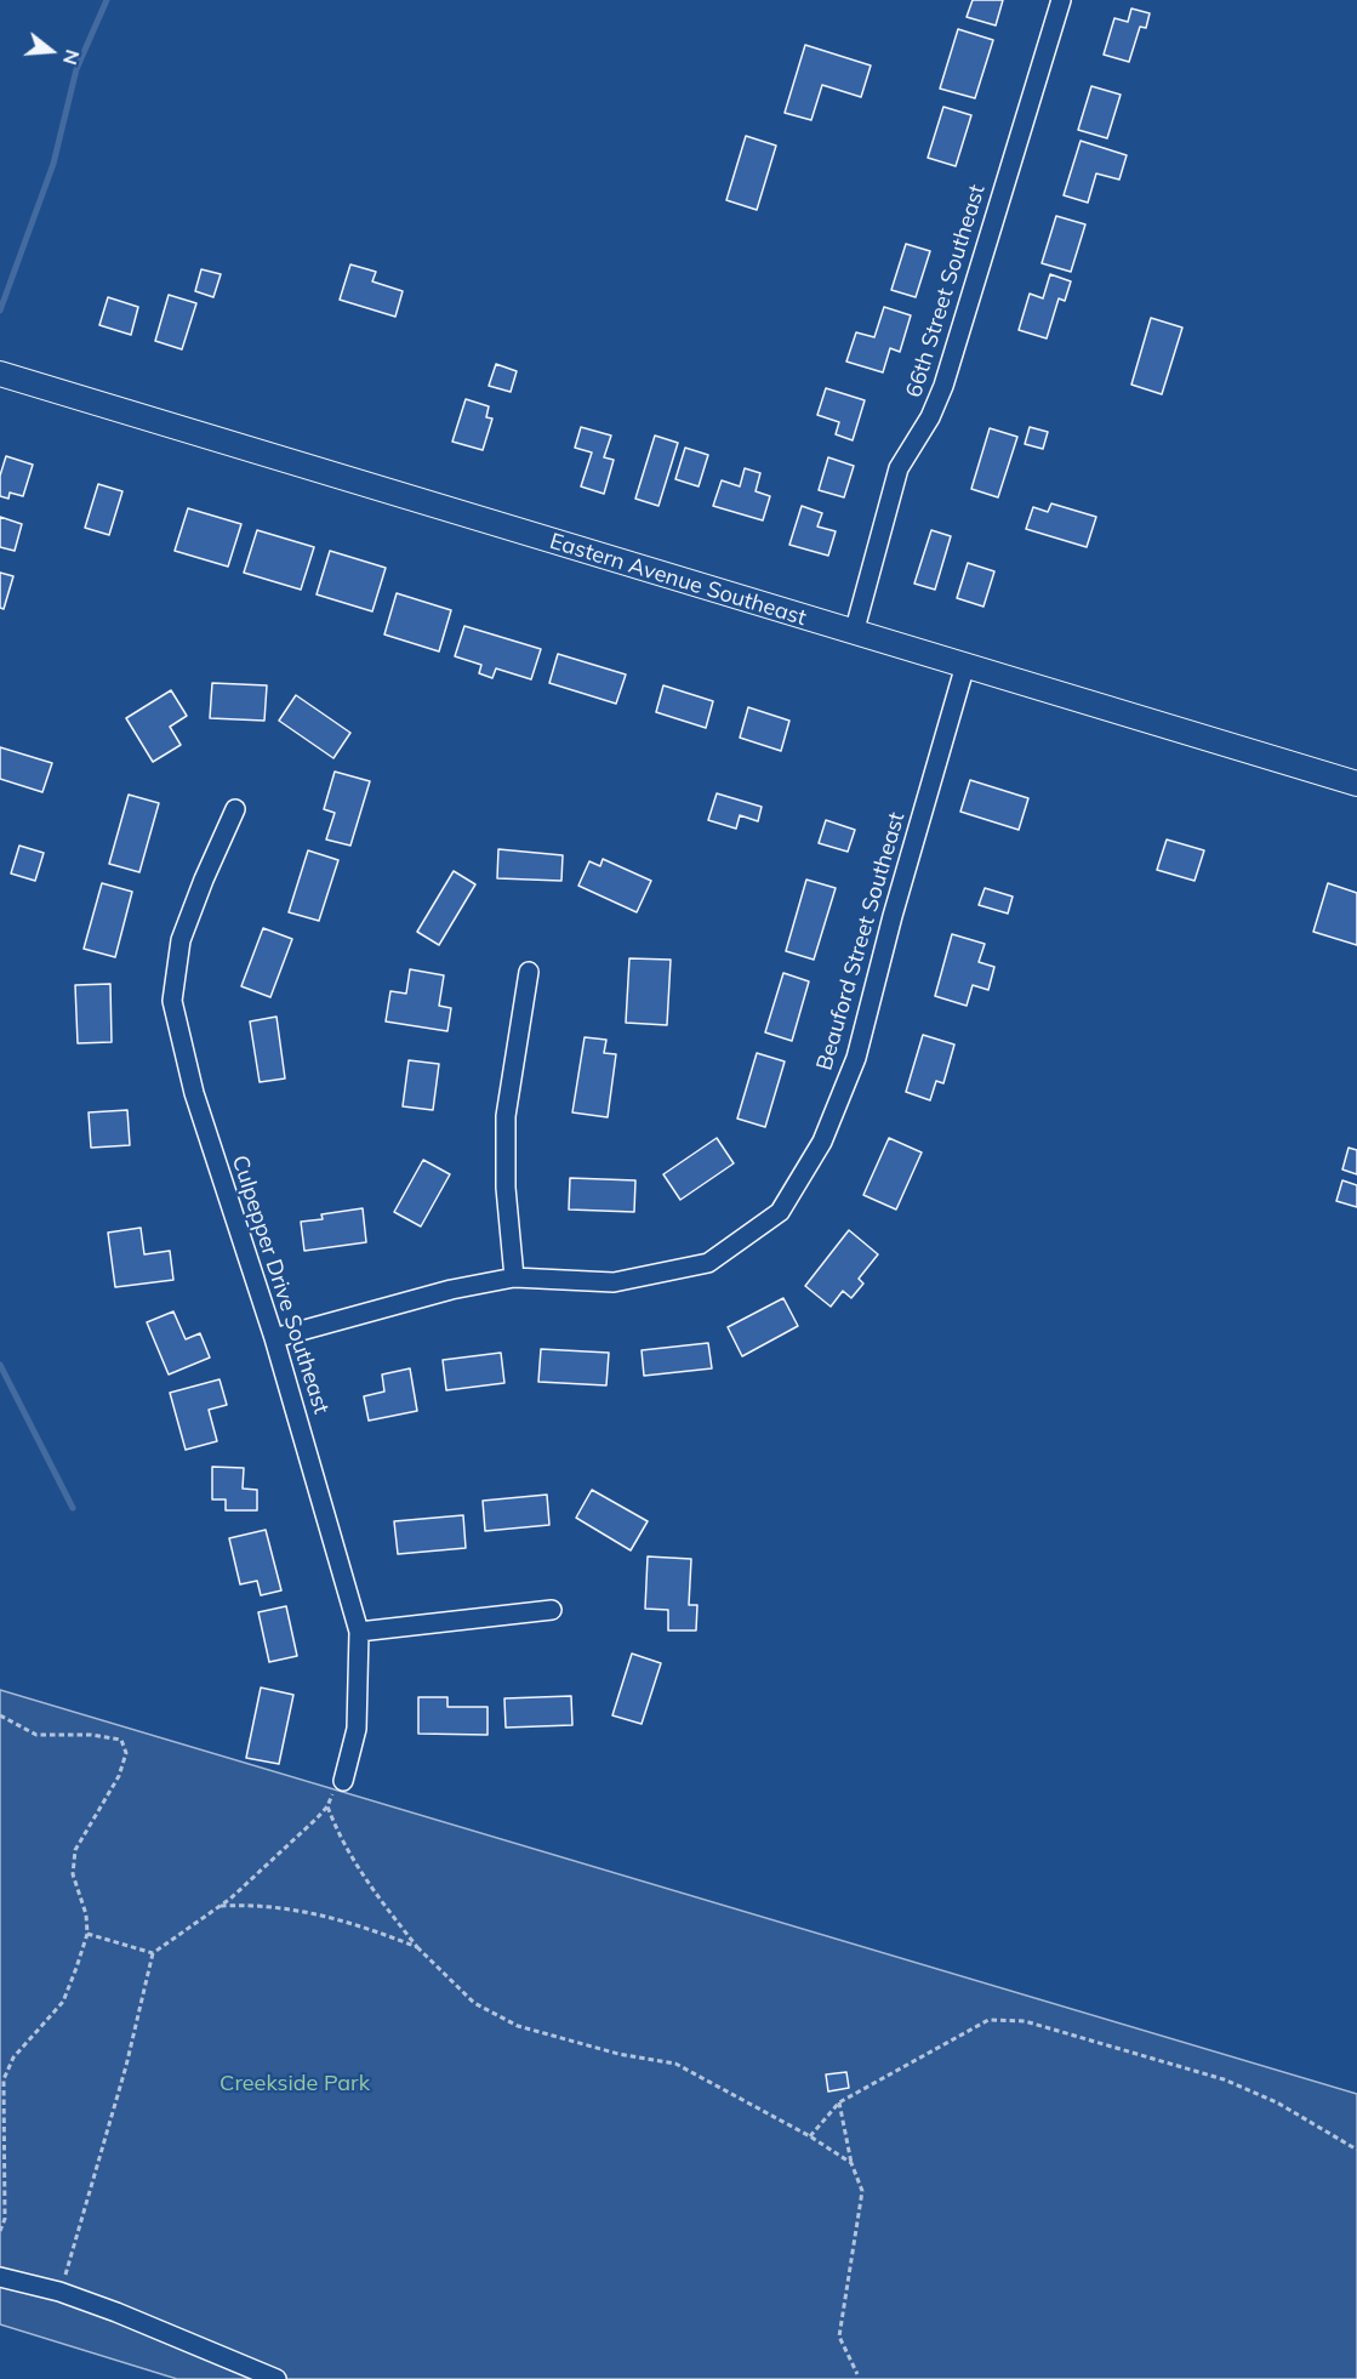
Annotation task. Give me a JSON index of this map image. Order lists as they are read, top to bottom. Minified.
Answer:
{"streets":{"street":["66th Street Southeast","Eastern Avenue Southeast","Beauford Street Southeast","Culpepper Drive Southeast"]},"crossings":[["66th Street Southeast","Eastern Avenue Southeast"],["Eastern Avenue Southeast","Beauford Street Southeast"],["Beauford Street Southeast","Culpepper Drive Southeast"]],"parks":["Creekside Park"],"north":"right"}
